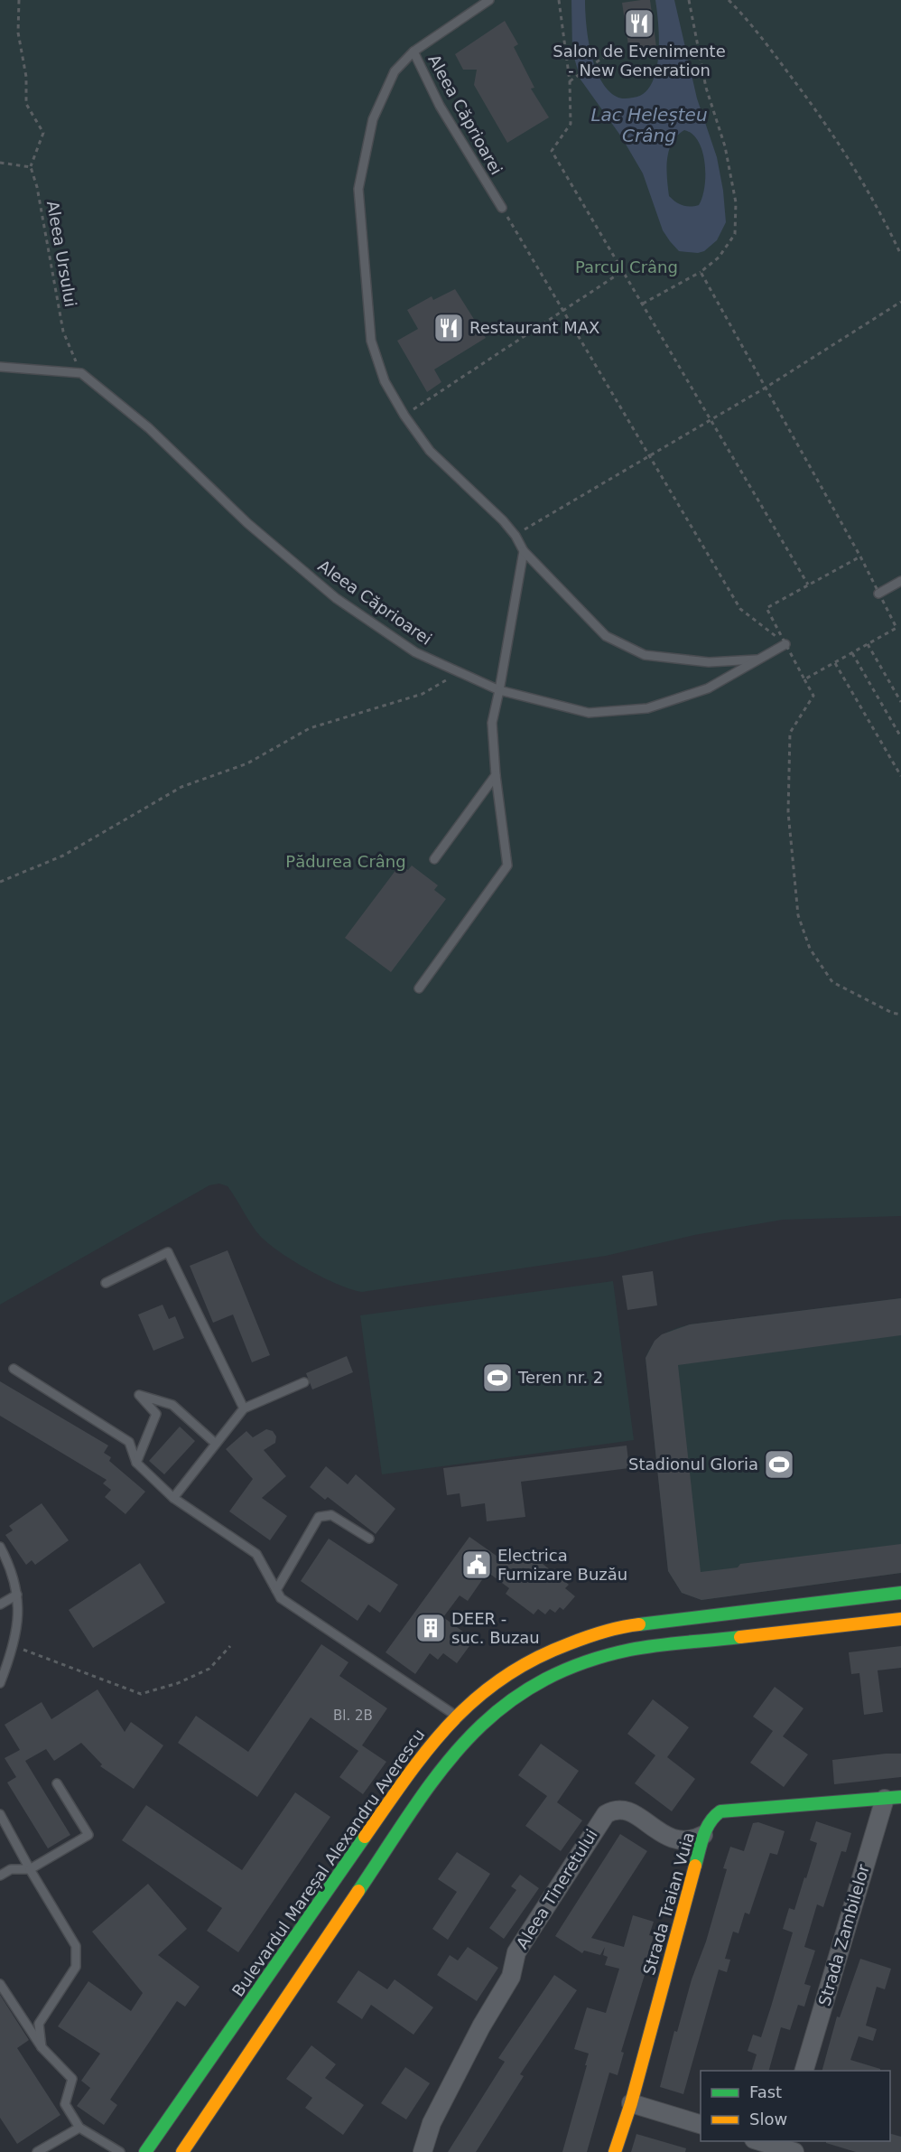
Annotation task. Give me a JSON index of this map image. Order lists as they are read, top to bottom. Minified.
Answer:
{"streets":{"main road":["Bulevardul Mareșal Alexandru Averescu","Strada Traian Vuia"],"street":["Aleea Tineretului","Strada Zambilelor"],"lane":["Aleea Căprioarei"],"path":["Aleea Ursului"]},"crossings":[["Aleea Căprioarei","Aleea Ursului"],["Aleea Tineretului","Strada Traian Vuia"],["Strada Traian Vuia","Strada Zambilelor"]],"water":["Lac Heleșteu Crâng"],"parks":["Parcul Crâng","Pădurea Crâng"],"places":{"restaurant":["Salon de Evenimente - New Generation","Restaurant MAX"],"sports":["Teren nr. 2","Stadionul Gloria"],"public building":["Electrica Furnizare Buzău"],"building":["DEER - suc. Buzau"]},"house_numbers":["Bl. 2B"],"legend":["Fast","Slow"]}
